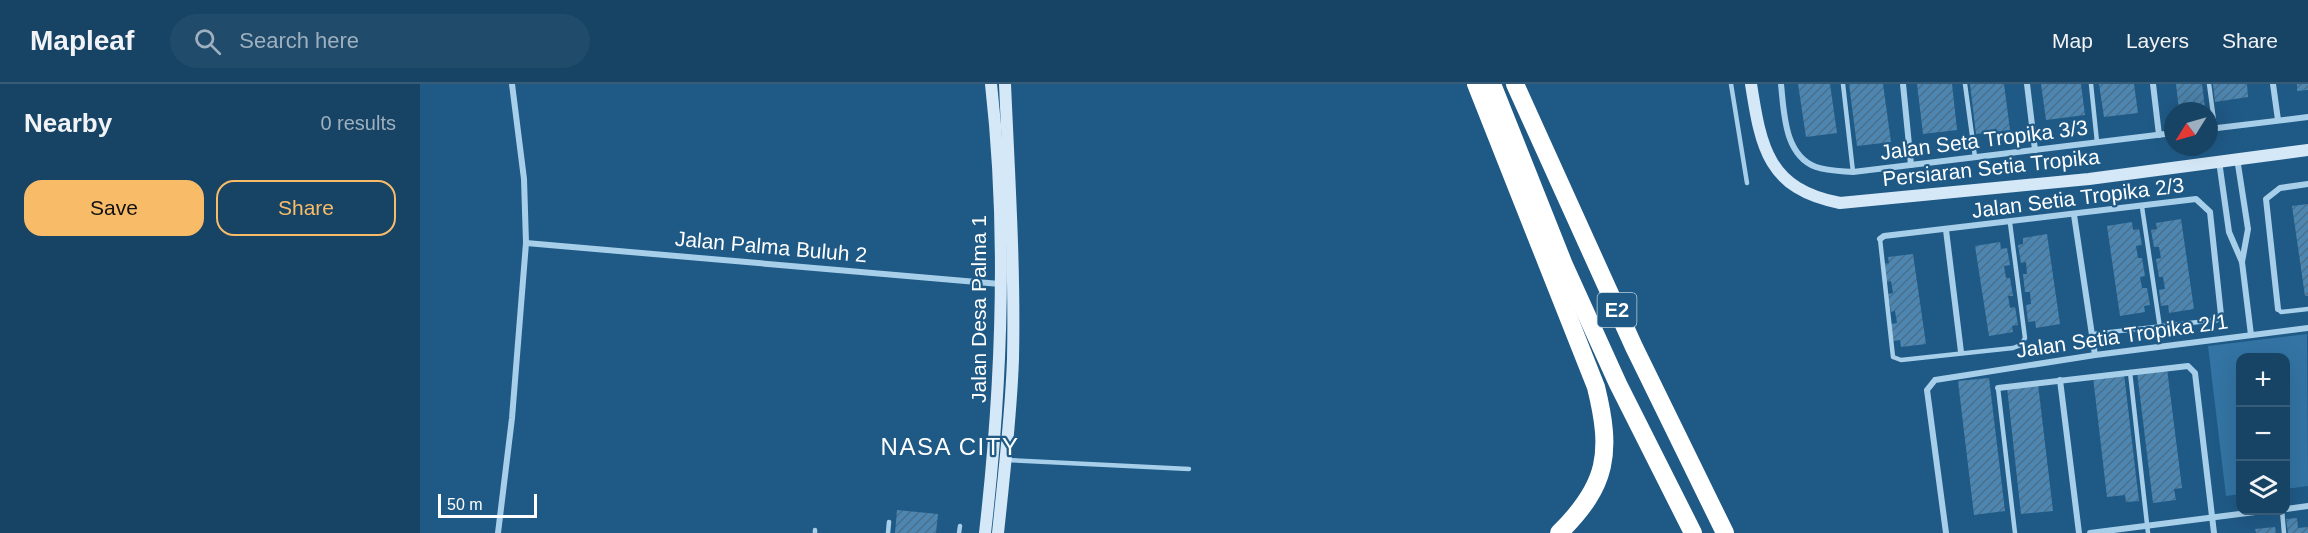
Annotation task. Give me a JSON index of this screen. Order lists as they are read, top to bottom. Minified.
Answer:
{"streets":{"highway":["E2"],"street":["Jalan Seta Tropika 3/3","Persiaran Setia Tropika","Jalan Setia Tropika 2/3","Jalan Palma Buluh 2","Jalan Desa Palma 1","Jalan Setia Tropika 2/1"]},"crossings":[["Jalan Palma Buluh 2","Jalan Desa Palma 1"]],"districts":["NASA CITY"],"scale_bar":"50 m","north":"bottom left","page":{"header":"Mapleaf","search":"Search here","nav":["Map","Layers","Share"],"heading":["Nearby","0 results"],"buttons":["Save","Share"],"map_buttons":["+","−"],"scale":"50 m"}}
